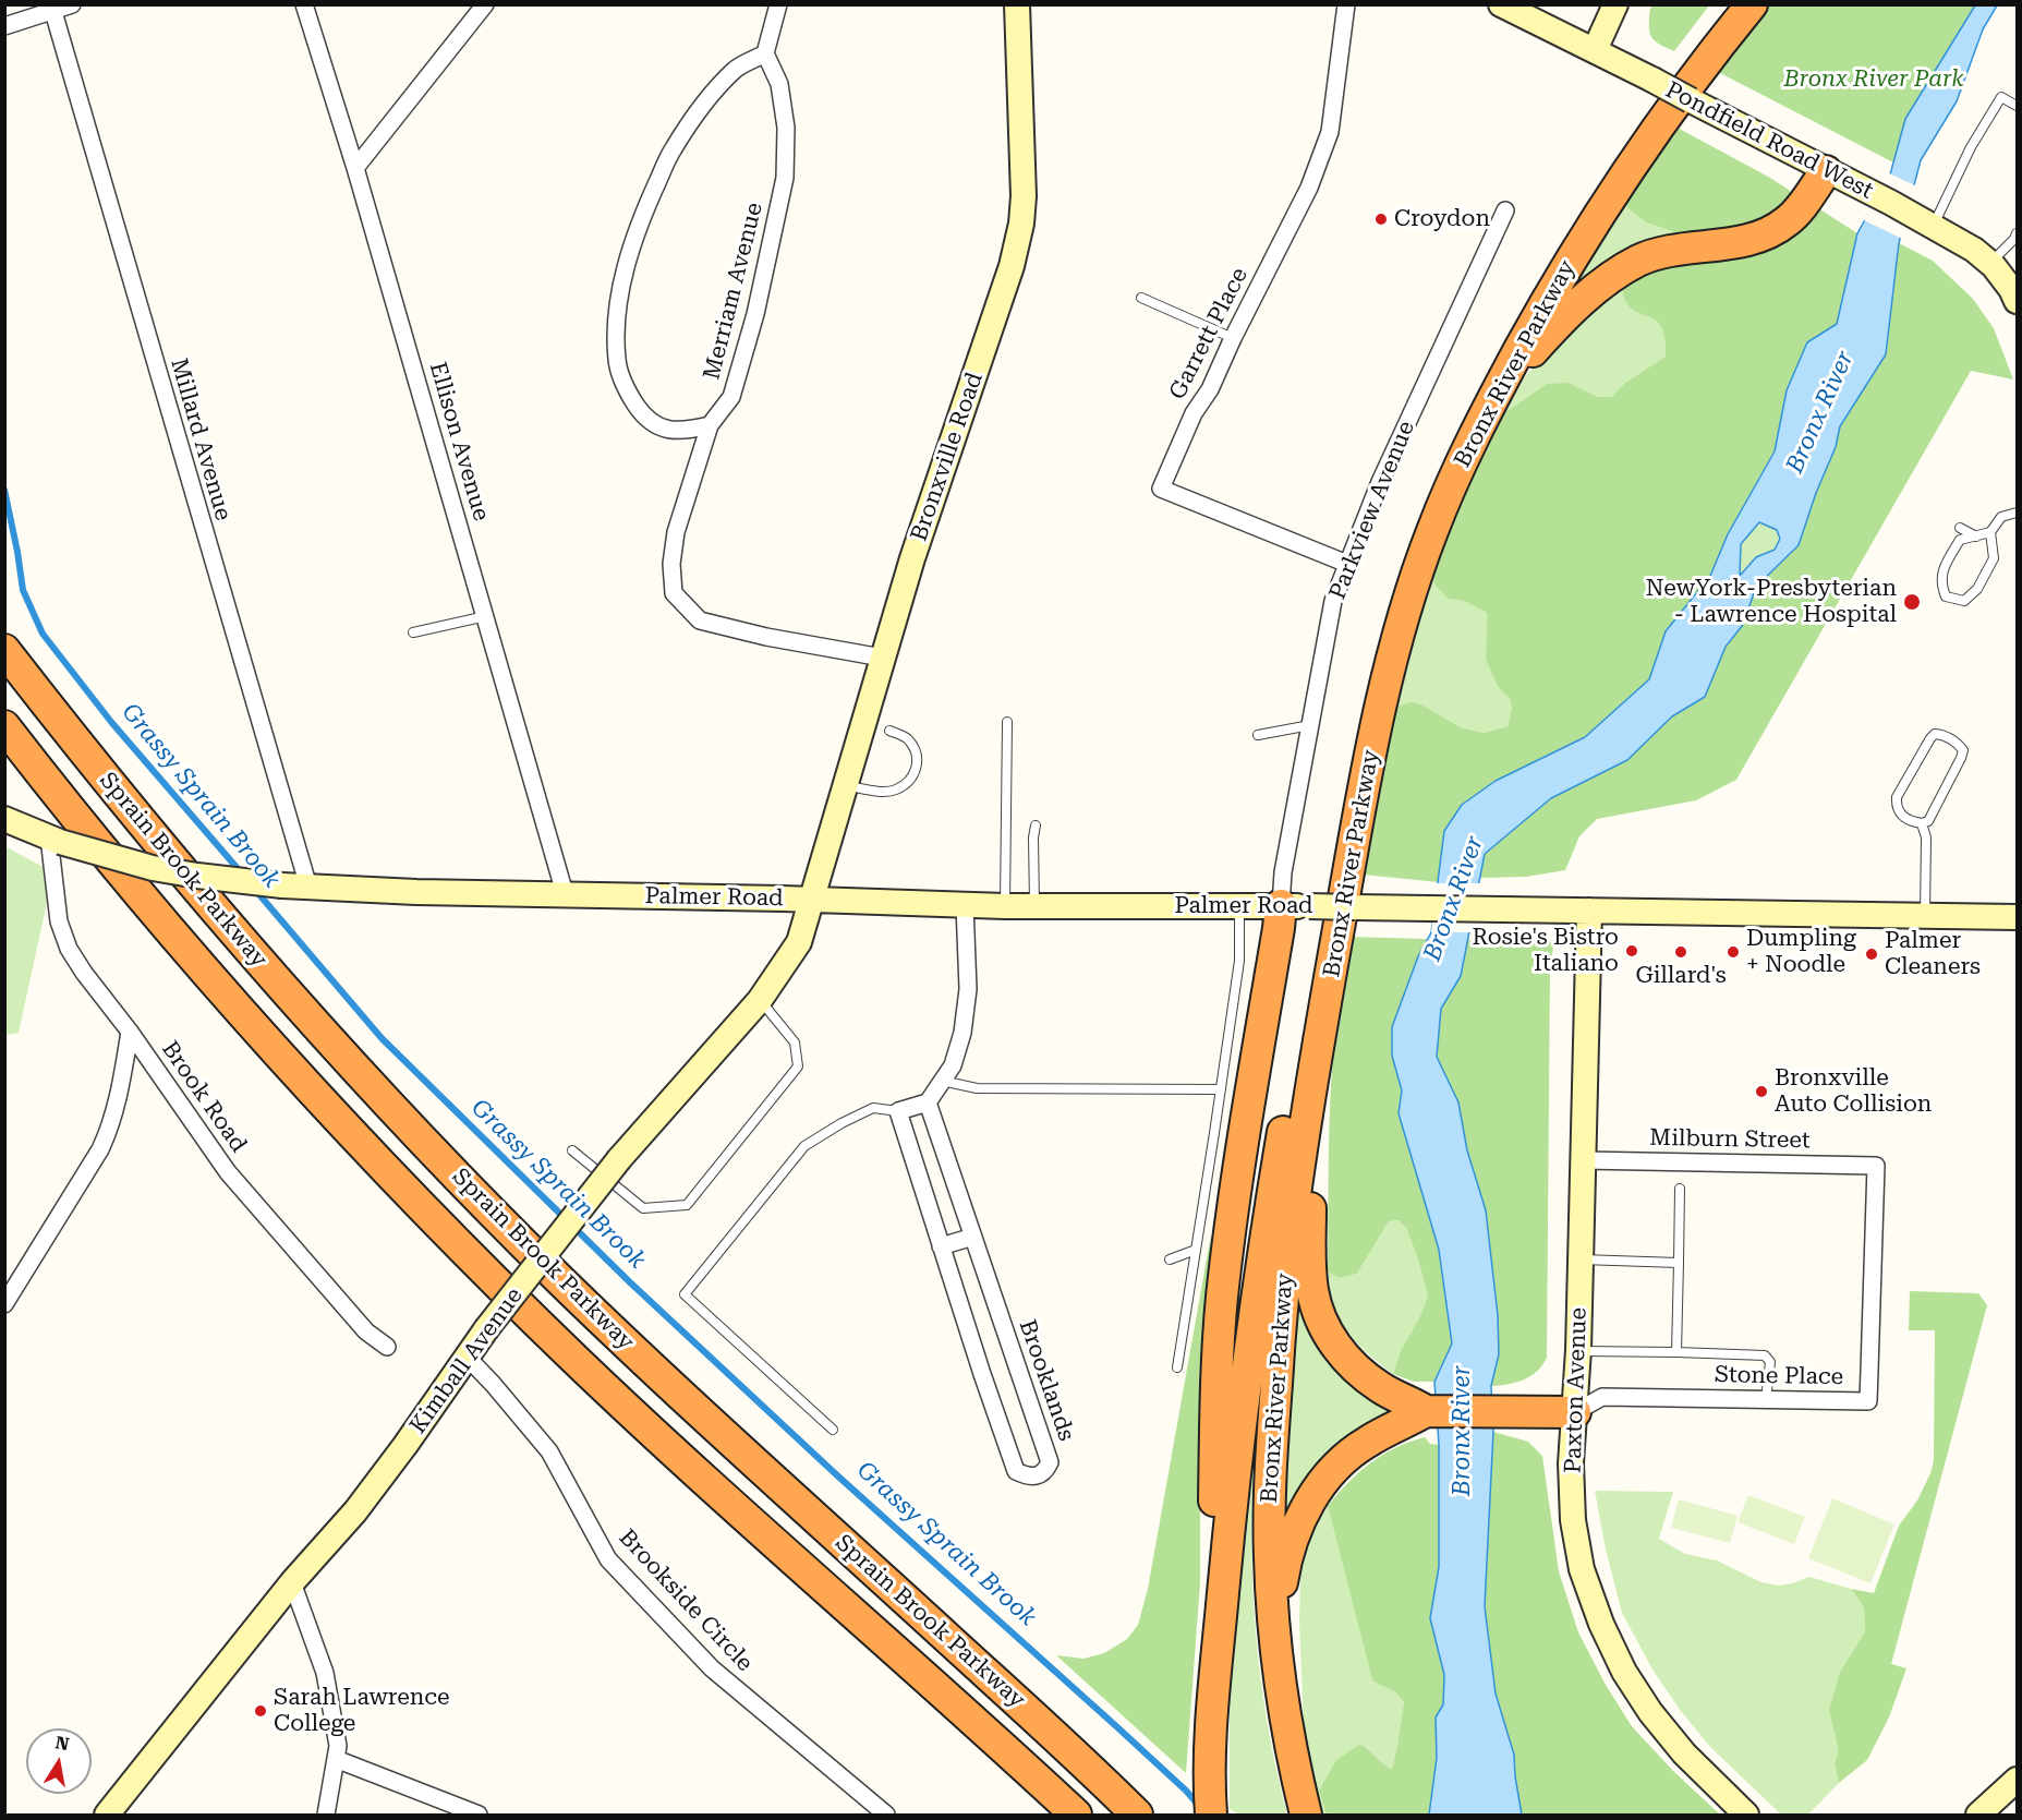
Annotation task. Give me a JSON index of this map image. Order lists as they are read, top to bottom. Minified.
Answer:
{"streets":{"highway":["Bronx River Parkway","Sprain Brook Parkway"],"street":["Pondfield Road West","Merriam Avenue","Garrett Place","Millard Avenue","Ellison Avenue","Bronxville Road","Parkview Avenue","Palmer Road","Brook Road","Milburn Street","Kimball Avenue","Stone Place","Brooklands","Paxton Avenue","Brookside Circle"]},"crossings":[["Merriam Avenue","Bronxville Road"],["Garrett Place","Parkview Avenue"],["Millard Avenue","Palmer Road"],["Ellison Avenue","Palmer Road"],["Bronxville Road","Palmer Road"],["Bronxville Road","Kimball Avenue"],["Parkview Avenue","Palmer Road"],["Palmer Road","Brook Road"],["Palmer Road","Kimball Avenue"],["Palmer Road","Paxton Avenue"],["Milburn Street","Stone Place"],["Milburn Street","Paxton Avenue"],["Kimball Avenue","Brookside Circle"],["Stone Place","Paxton Avenue"]],"water":["Bronx River","Grassy Sprain Brook"],"parks":["Bronx River Park"],"places":["Croydon","NewYork-Presbyterian - Lawrence Hospital","Rosie's Bistro Italiano","Gillard's","Dumpling + Noodle","Palmer Cleaners","Bronxville Auto Collision","Sarah Lawrence College"],"north":"top"}
